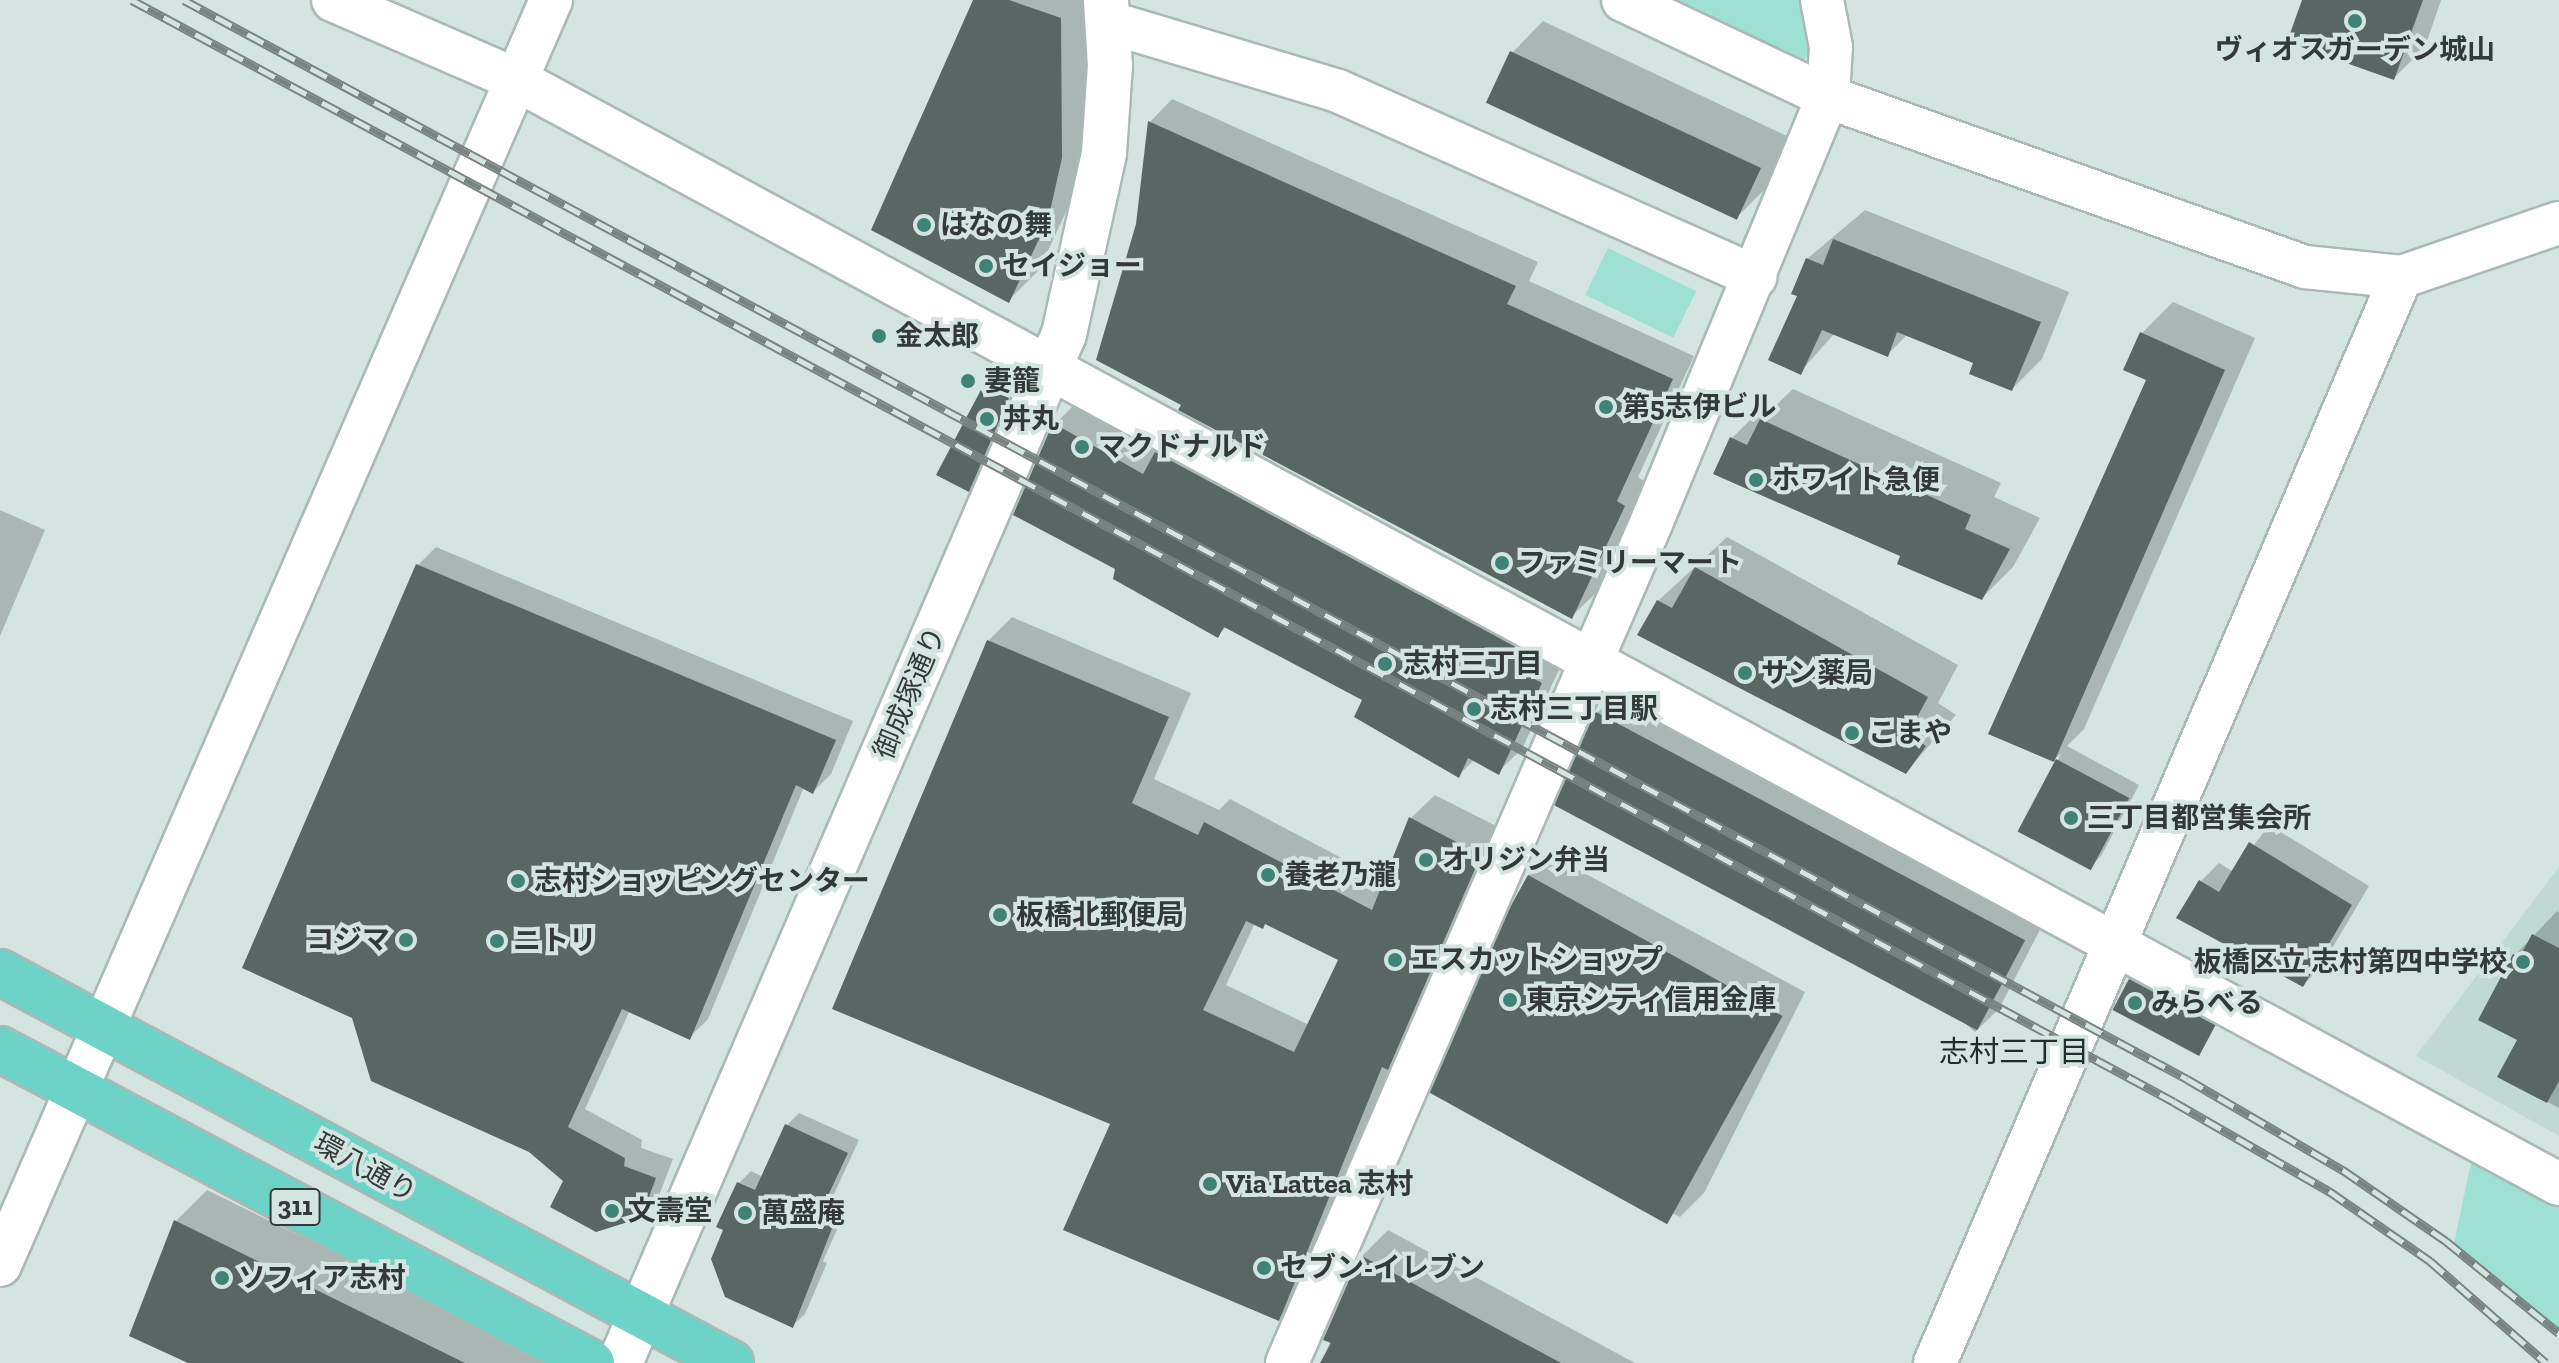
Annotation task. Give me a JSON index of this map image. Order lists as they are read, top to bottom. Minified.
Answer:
{"streets":{"main road":["環八通り","311"],"street":["御成塚通り"]},"crossings":[["御成塚通り","環八通り"]],"districts":["志村三丁目"],"places":["ヴィオスガーデン城山","はなの舞","セイジョー","金太郎","妻籠","第5志伊ビル","丼丸","マクドナルド","ホワイト急便","ファミリーマート","志村三丁目","サン薬局","志村三丁目駅","こまや","三丁目都営集会所","オリジン弁当","養老乃瀧","志村ショッピングセンター","板橋北郵便局","コジマ","ニトリ","エスカットショップ","板橋区立 志村第四中学校","東京シティ信用金庫","みらべる","Via Lattea 志村","文壽堂","萬盛庵","セブン-イレブン","ソフィア志村"]}
